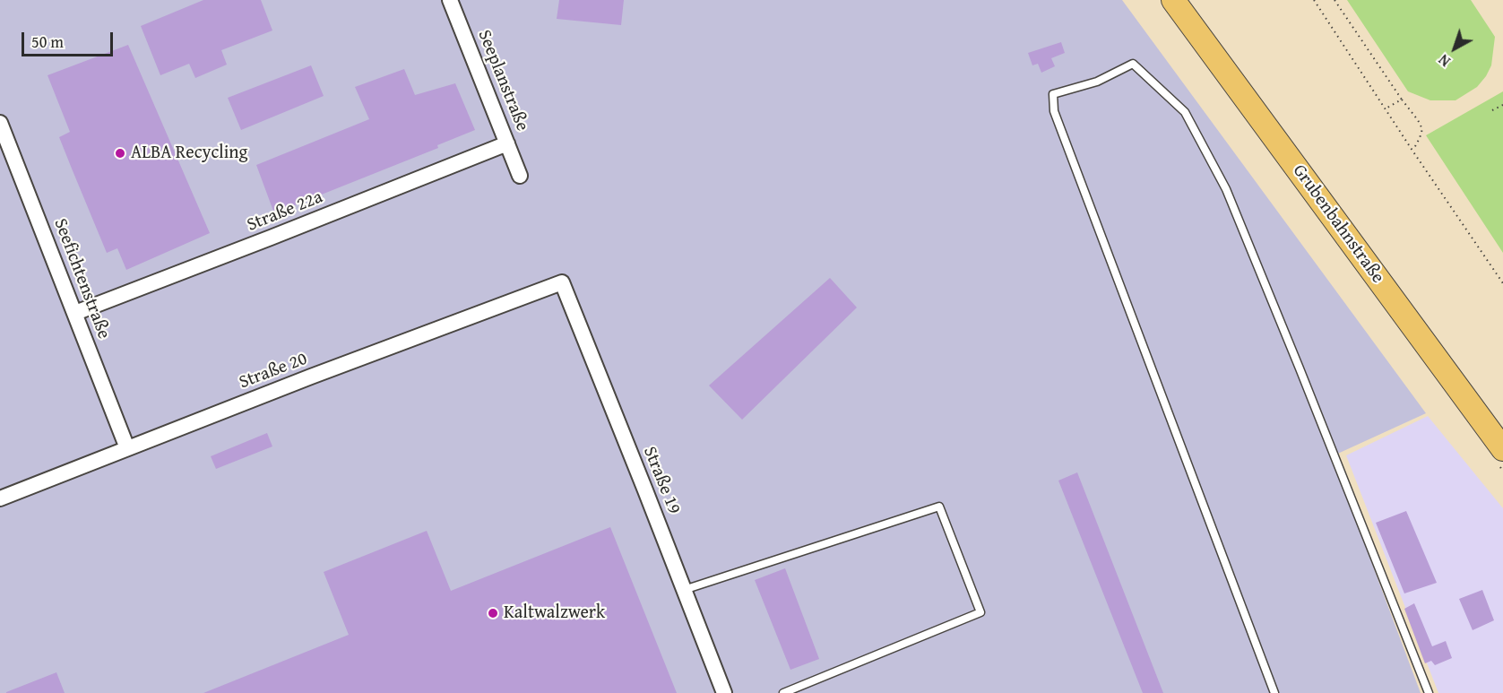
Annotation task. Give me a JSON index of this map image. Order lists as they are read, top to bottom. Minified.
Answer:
{"streets":{"main road":["Grubenbahnstraße"],"street":["Seeplanstraße","Straße 22a","Seefichtenstraße","Straße 20","Straße 19"]},"crossings":[["Seeplanstraße","Straße 22a"],["Straße 22a","Seefichtenstraße"],["Seefichtenstraße","Straße 20"],["Straße 20","Straße 19"]],"places":["ALBA Recycling","Kaltwalzwerk"],"scale_bar":"50 m","north":"bottom left"}
